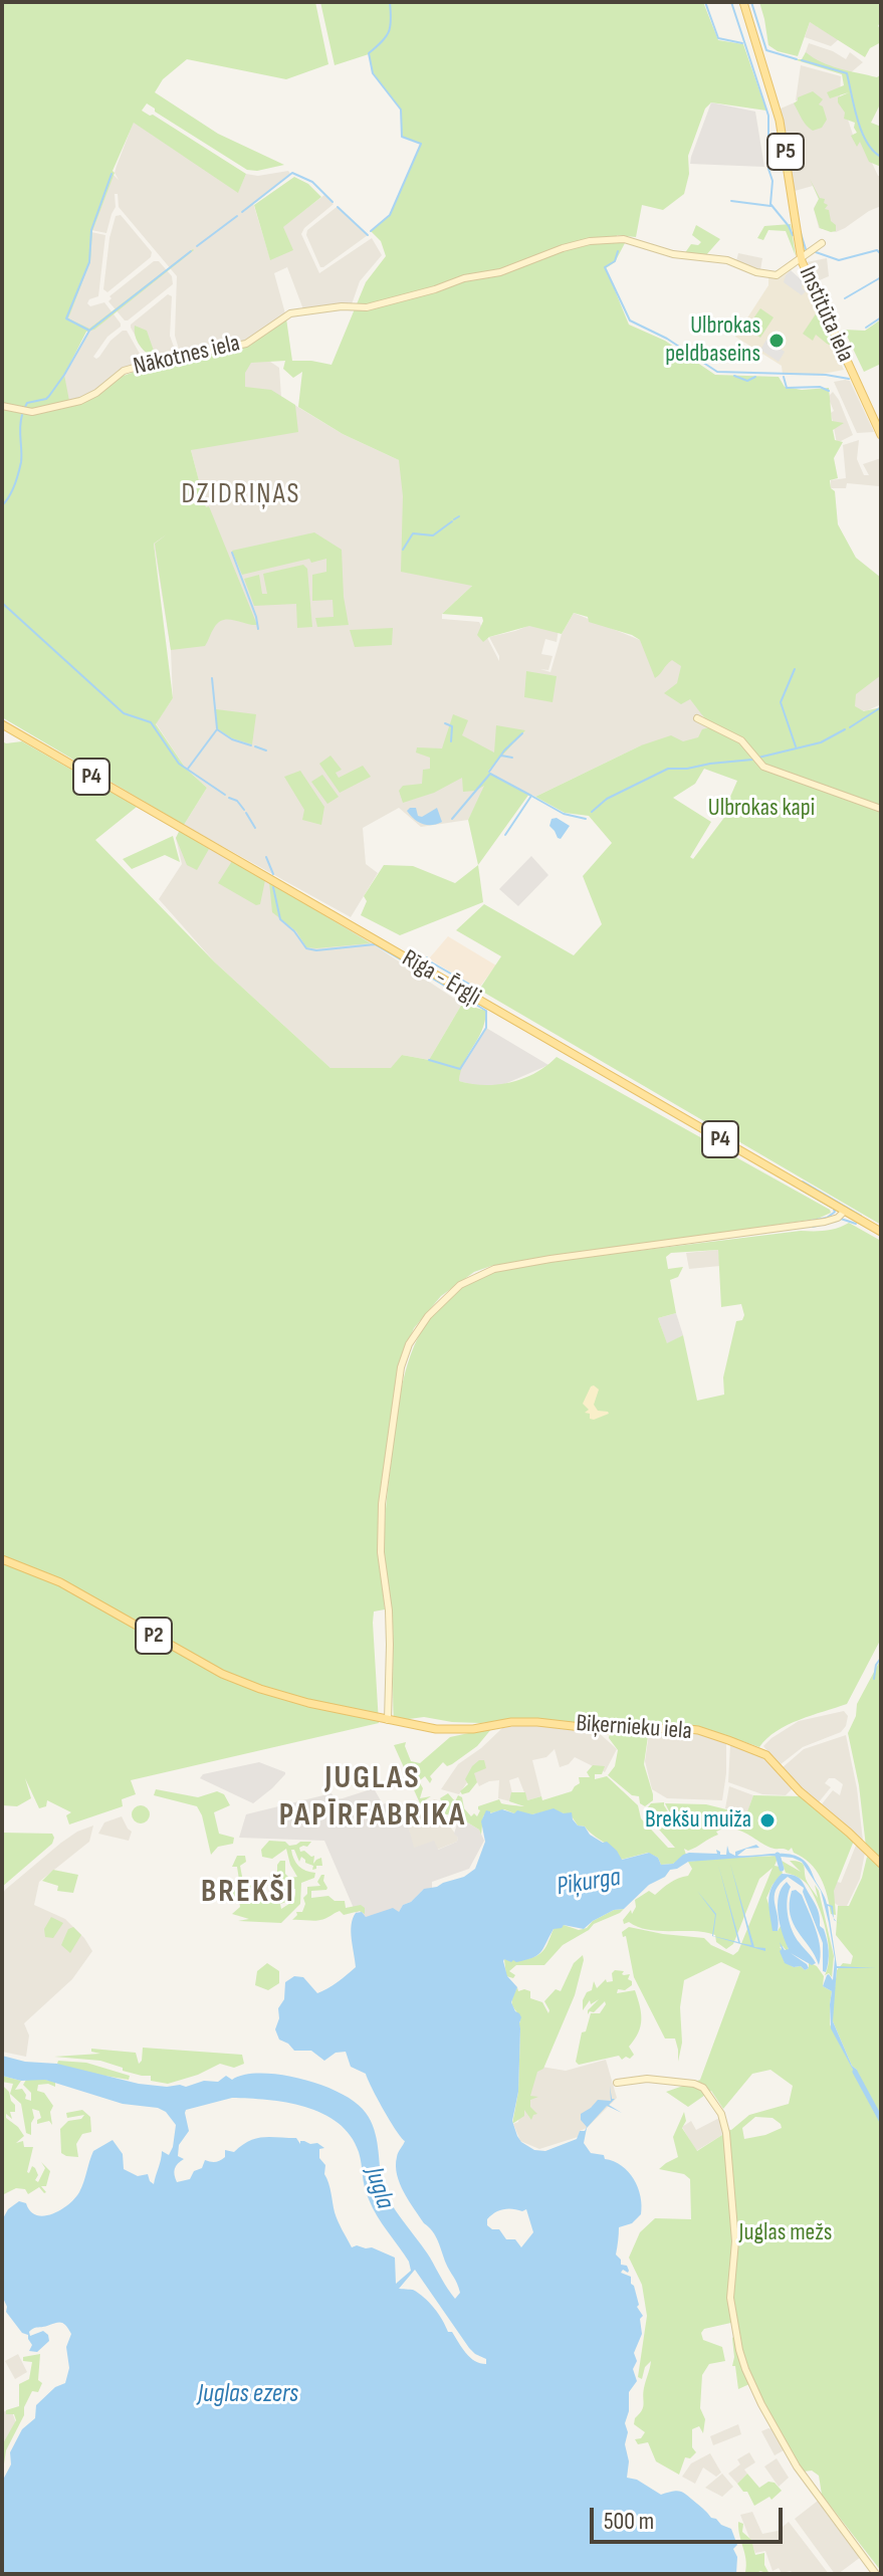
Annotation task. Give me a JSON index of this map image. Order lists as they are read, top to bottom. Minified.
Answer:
{"streets":{"main road":["P5","Institūta iela","P4","Rīga - Ērgļi","P2","Biķernieku iela"],"street":["Nākotnes iela"]},"crossings":[["Institūta iela","Nākotnes iela"],["P2","Biķernieku iela"]],"districts":["DZIDRIŅAS","JUGLAS PAPĪRFABRIKA","BREKŠI"],"water":["Piķurga","Jugla","Juglas ezers"],"parks":["Ulbrokas kapi","Juglas mežs"],"places":["Ulbrokas peldbaseins","Brekšu muiža"],"scale_bar":"500 m"}
